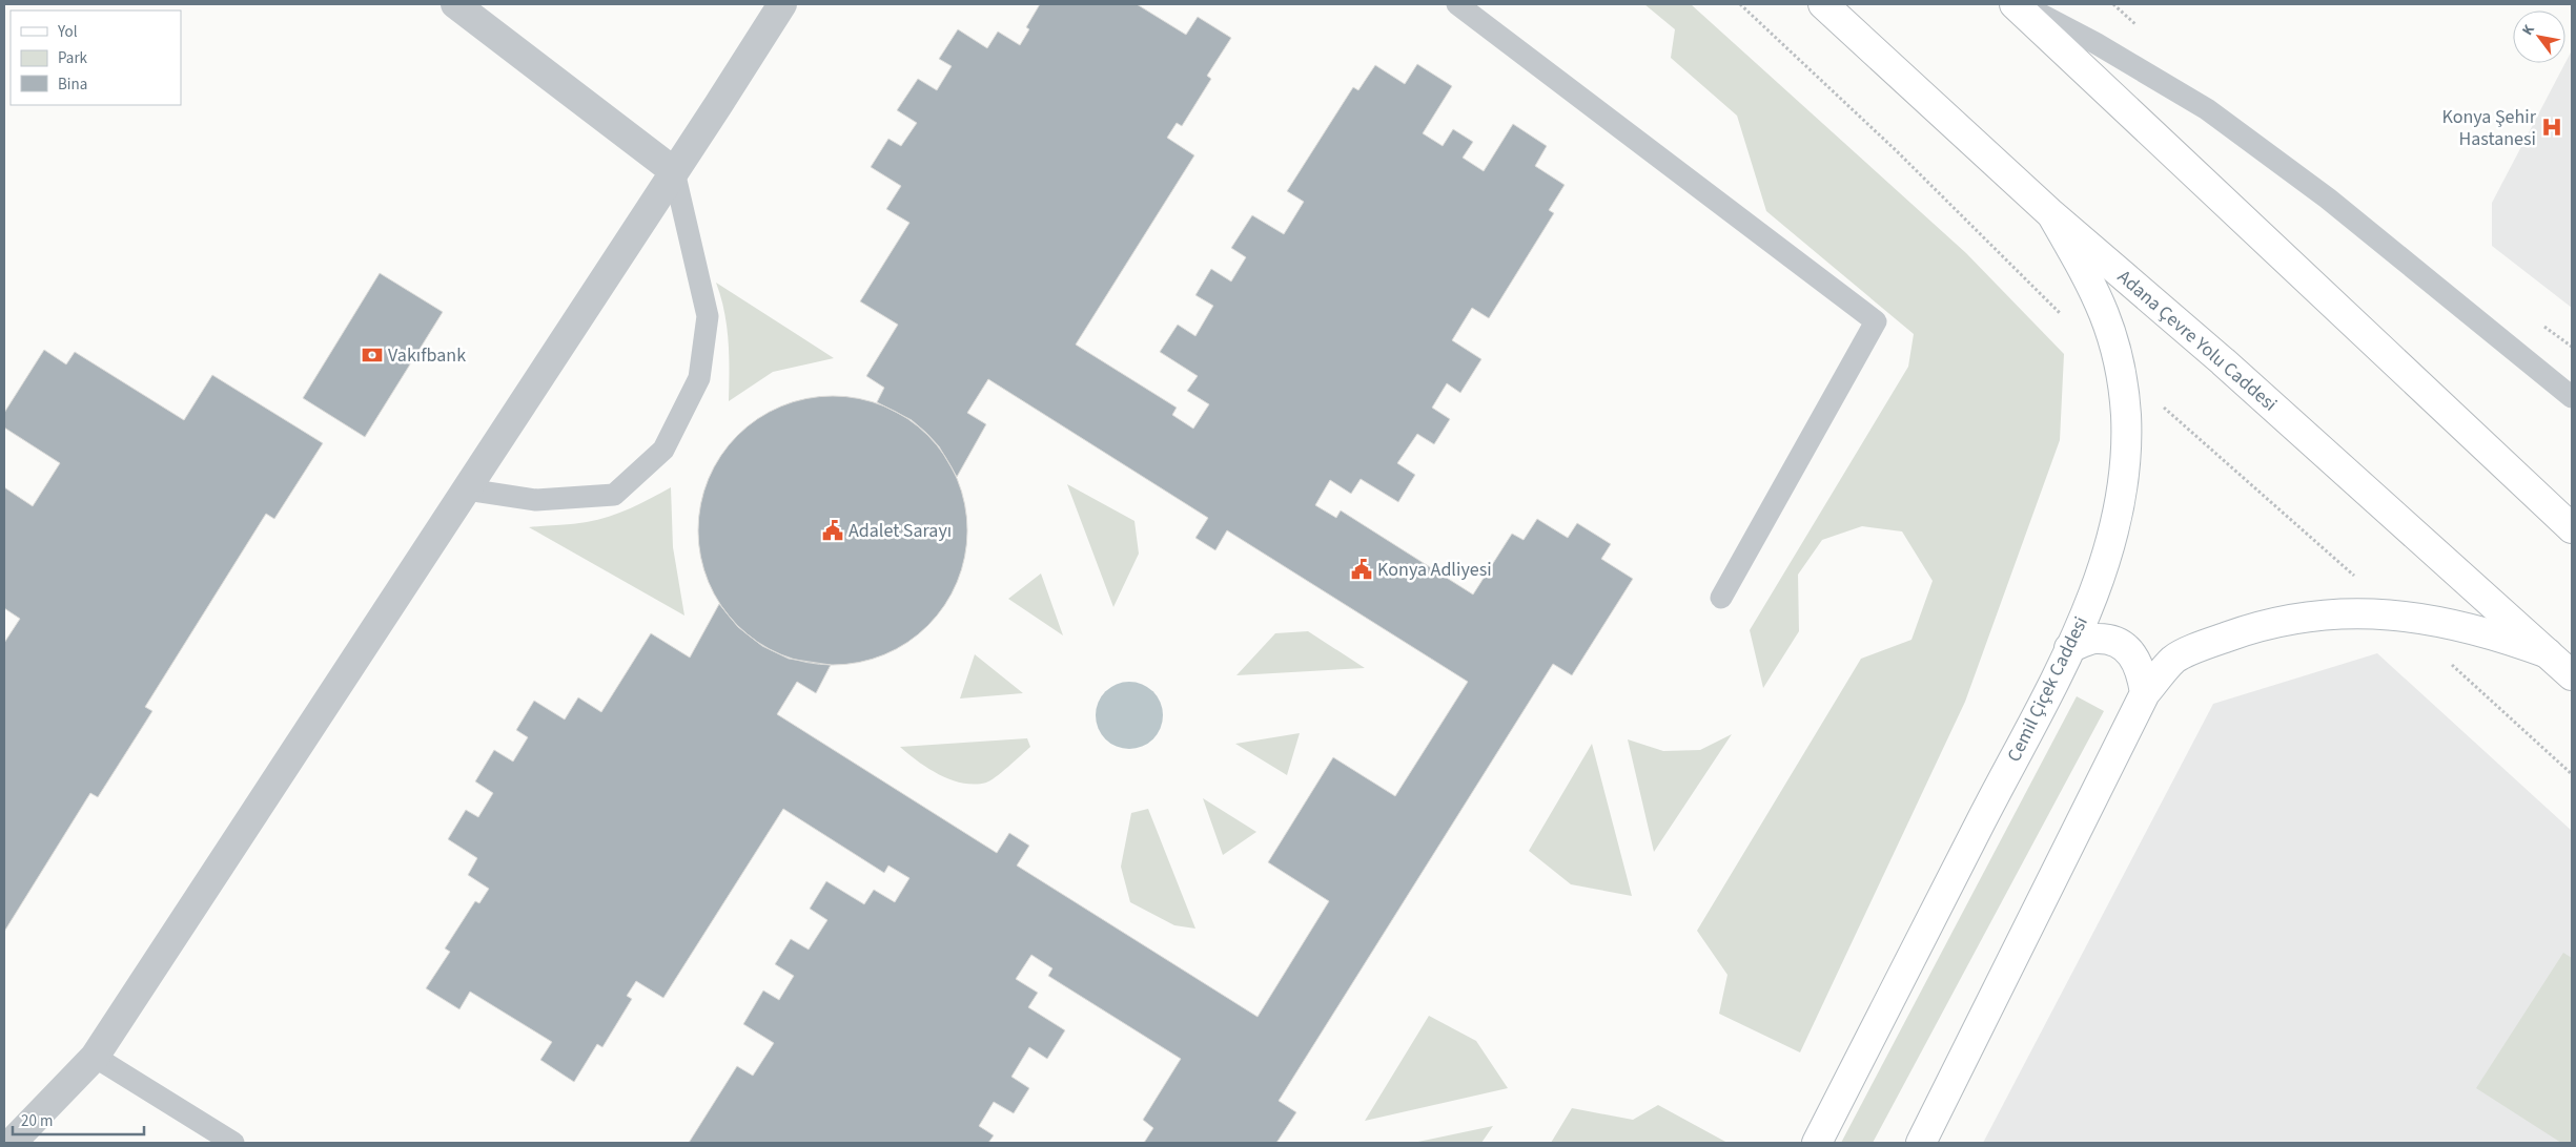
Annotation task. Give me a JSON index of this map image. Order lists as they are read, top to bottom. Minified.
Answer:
{"streets":{"main road":["Adana Çevre Yolu Caddesi","Cemil Çiçek Caddesi"]},"crossings":[["Adana Çevre Yolu Caddesi","Cemil Çiçek Caddesi"]],"places":{"hospital":["Konya Şehir Hastanesi"],"bank":["Vakıfbank"],"public building":["Adalet Sarayı","Konya Adliyesi"]},"legend":["Yol","Park","Bina"],"scale_bar":"20 m","north":"top left"}
